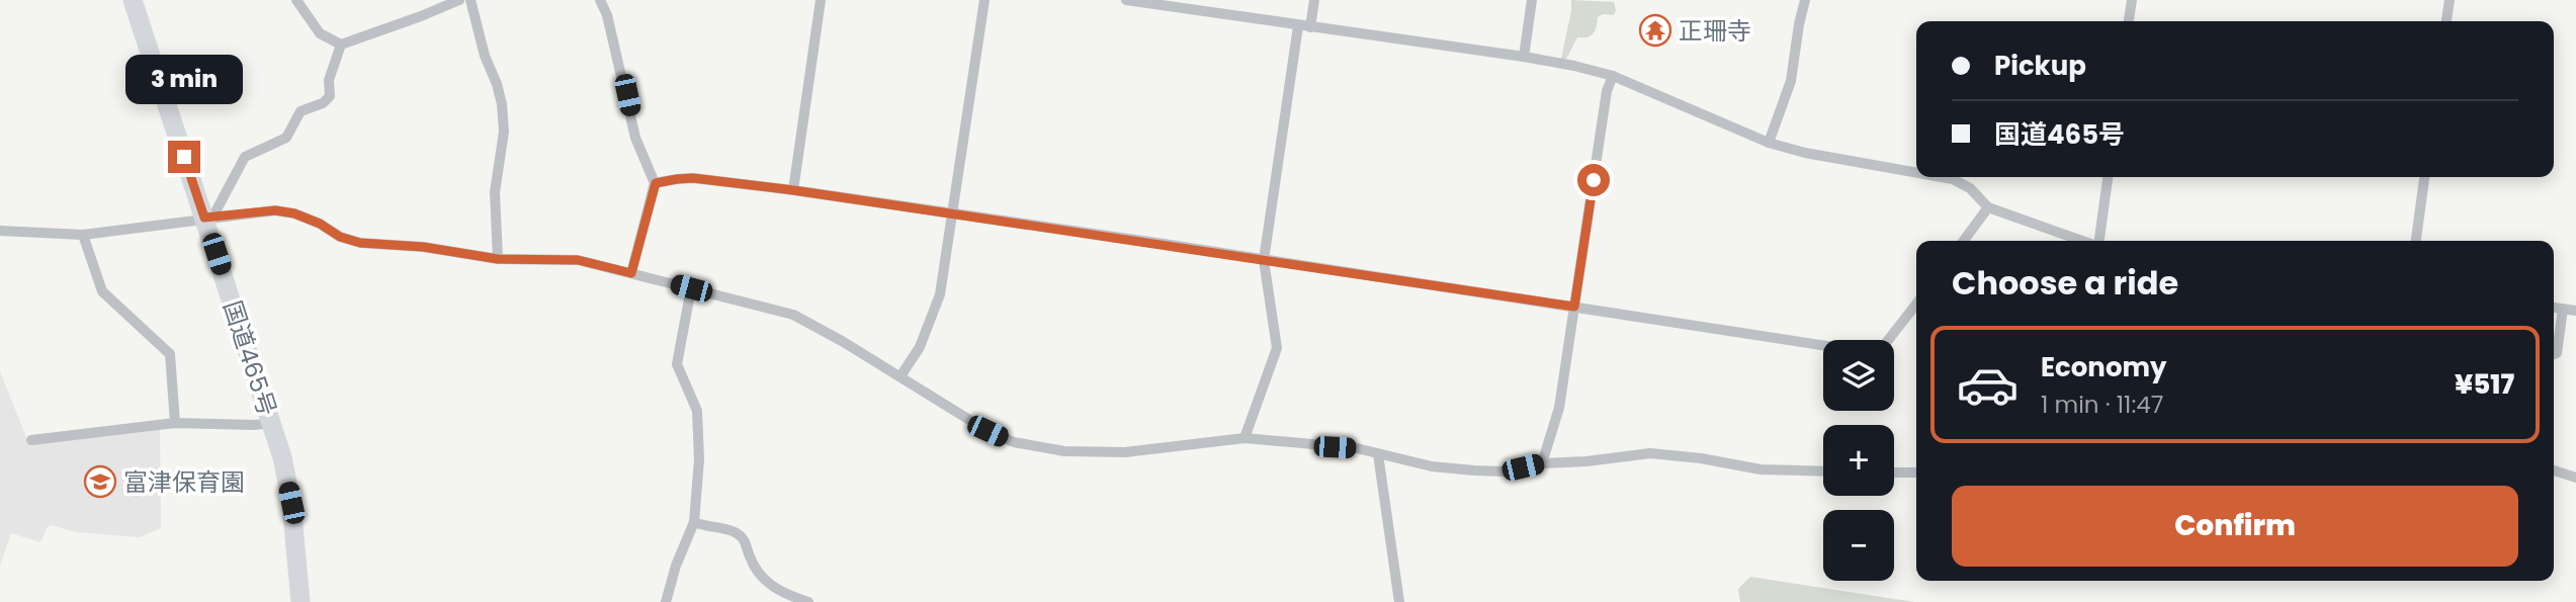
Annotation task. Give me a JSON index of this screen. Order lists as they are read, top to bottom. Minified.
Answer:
{"streets":{"highway":["国道465号"]},"places":{"temple":["正珊寺"],"school or university":["富津保育園"]},"page":{"banner":["Pickup","国道465号"],"bubble":"3 min","heading":"Choose a ride","list":[{"name":"Economy","note":"1 min · 11:47","value":"¥517"}],"map_buttons":["+","−"],"buttons":"Confirm"}}
